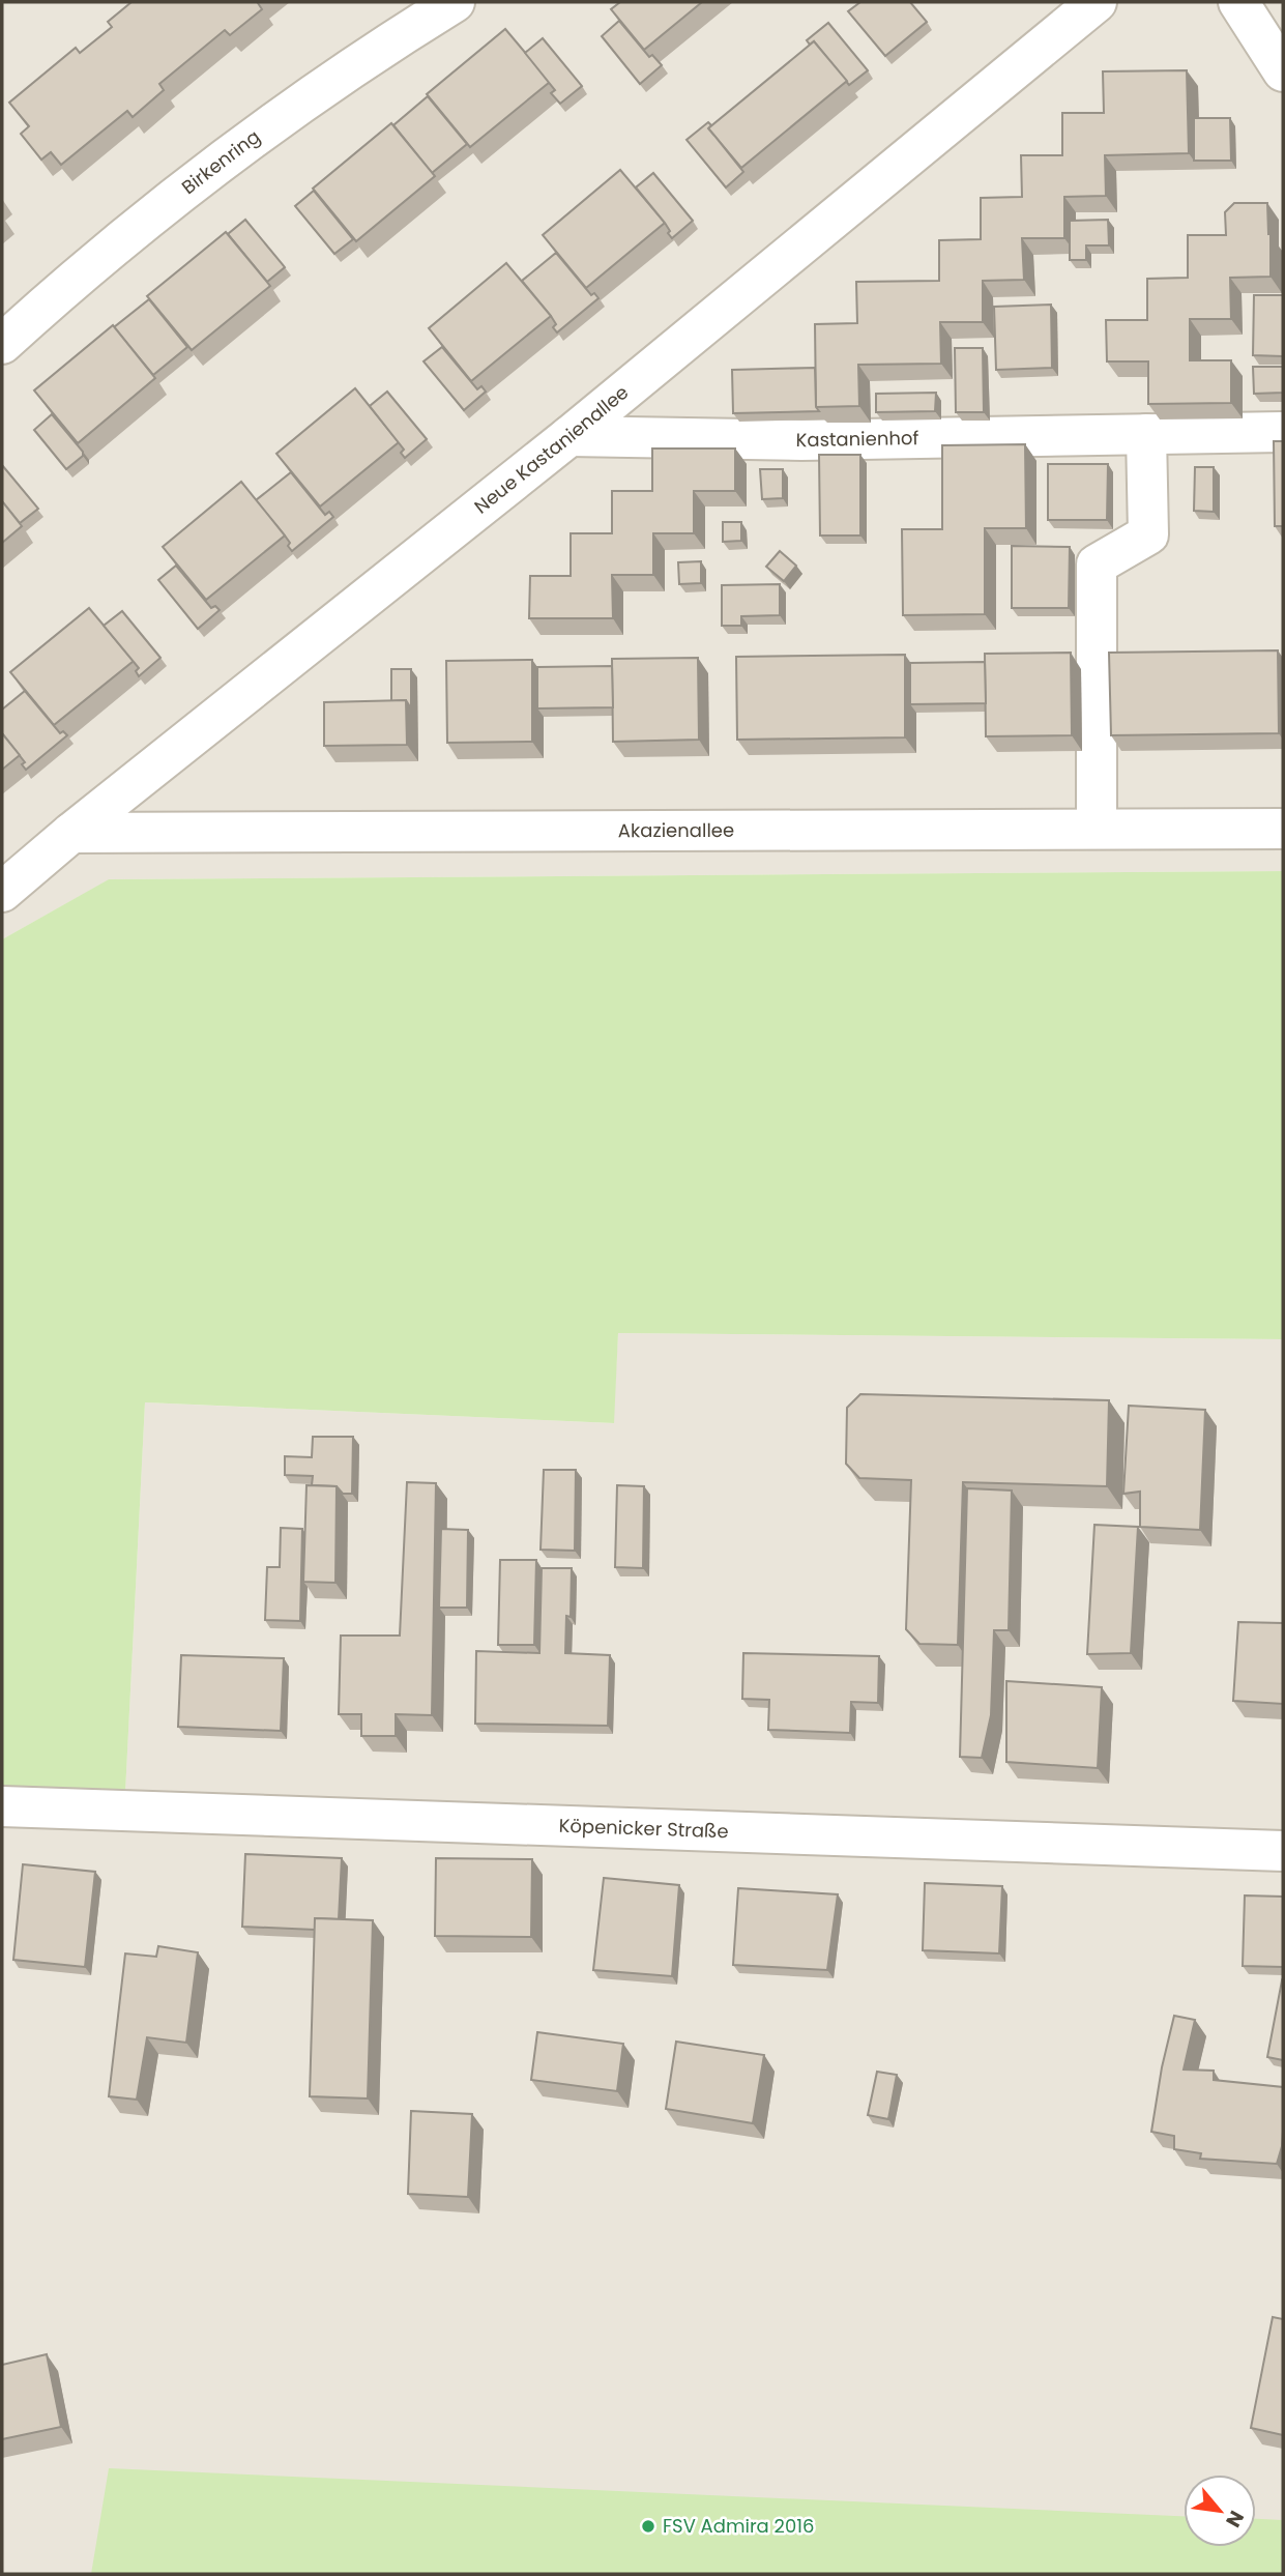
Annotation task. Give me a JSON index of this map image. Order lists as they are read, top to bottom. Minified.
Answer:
{"streets":{"street":["Birkenring","Kastanienhof","Neue Kastanienallee","Akazienallee","Köpenicker Straße"]},"crossings":[["Kastanienhof","Neue Kastanienallee"],["Neue Kastanienallee","Akazienallee"]],"places":["FSV Admira 2016"],"north":"bottom right"}
